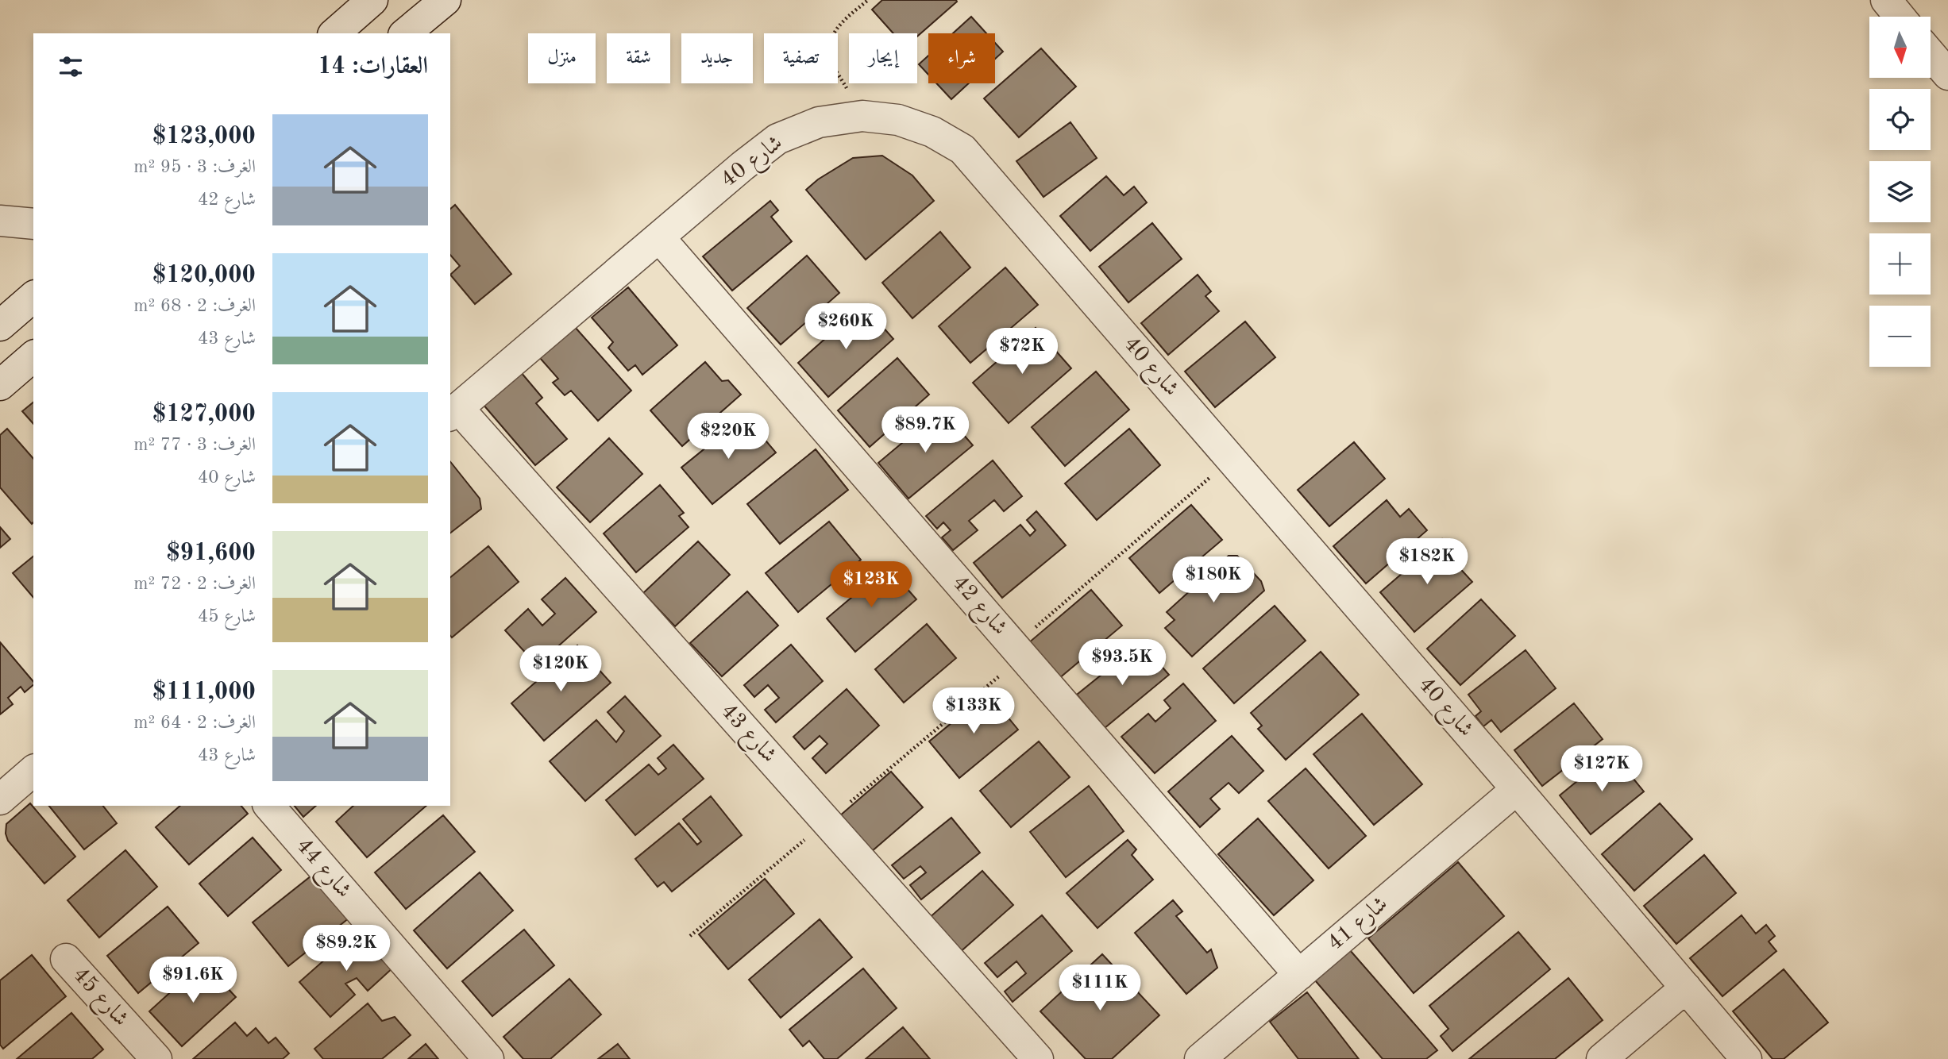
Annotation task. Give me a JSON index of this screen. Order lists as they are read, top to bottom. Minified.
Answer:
{"streets":{"street":["شارع 40","شارع 42","شارع 43","شارع 44","شارع 41","شارع 45"]},"crossings":[["شارع 40","شارع 42"],["شارع 40","شارع 43"],["شارع 40","شارع 41"],["شارع 42","شارع 41"]],"north":"bottom","page":{"map_buttons":["+","−"],"chip":["شراء","إيجار","تصفية","جديد","شقة","منزل"],"heading":"العقارات: 14","list":[{"name":"$123,000","note":"الغرف: 3 · 95 m² · شارع 42"},{"name":"$120,000","note":"الغرف: 2 · 68 m² · شارع 43"},{"name":"$127,000","note":"الغرف: 3 · 77 m² · شارع 40"},{"name":"$91,600","note":"الغرف: 2 · 72 m² · شارع 45"},{"name":"$111,000","note":"الغرف: 2 · 64 m² · شارع 43"}],"price":["$260K","$72K","$89.7K","$220K","$182K","$180K","$123K","$93.5K","$120K","$133K","$127K","$89.2K","$91.6K","$111K"]}}
